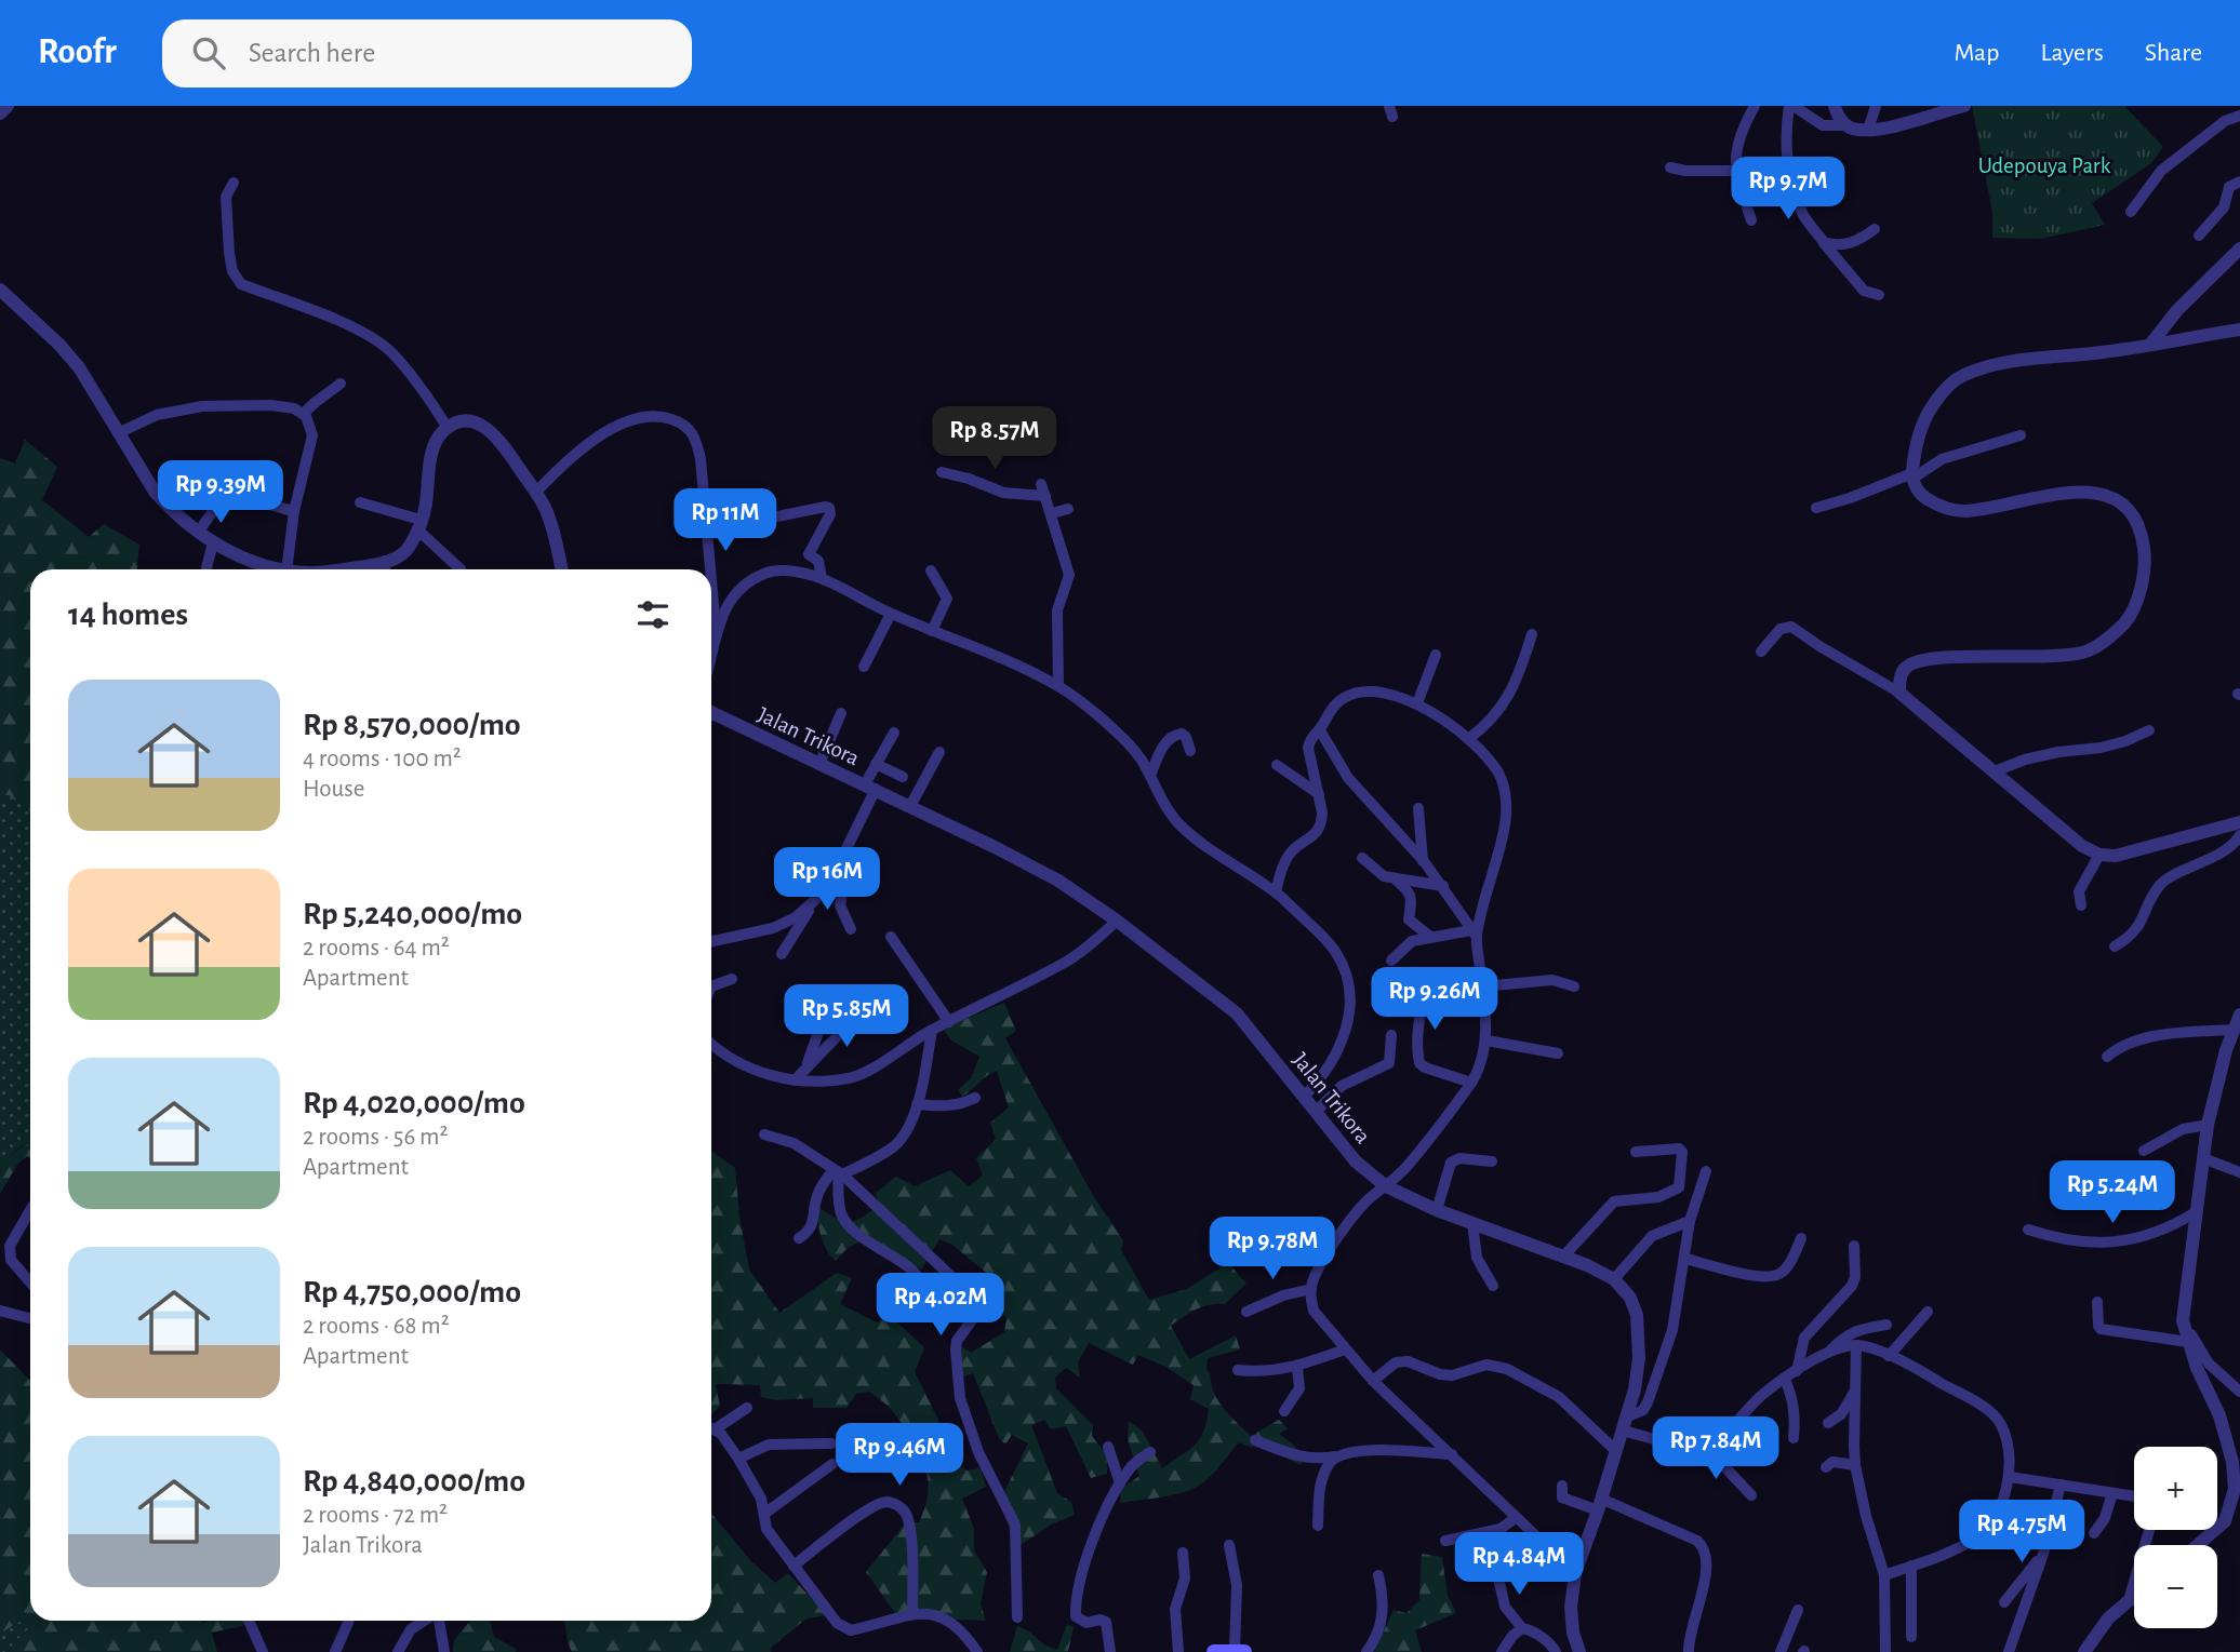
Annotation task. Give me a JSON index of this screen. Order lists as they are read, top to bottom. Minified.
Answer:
{"streets":{"street":["Jalan Trikora"]},"parks":["Udepouya Park"],"page":{"header":"Roofr","search":"Search here","nav":["Map","Layers","Share"],"price":["Rp 9.7M","Rp 8.57M","Rp 9.39M","Rp 11M","Rp 16M","Rp 9.26M","Rp 5.85M","Rp 5.24M","Rp 9.78M","Rp 4.02M","Rp 7.84M","Rp 9.46M","Rp 4.75M","Rp 4.84M"],"heading":"14 homes","list":[{"name":"Rp 8,570,000/mo","note":"4 rooms · 100 m² · House"},{"name":"Rp 5,240,000/mo","note":"2 rooms · 64 m² · Apartment"},{"name":"Rp 4,020,000/mo","note":"2 rooms · 56 m² · Apartment"},{"name":"Rp 4,750,000/mo","note":"2 rooms · 68 m² · Apartment"},{"name":"Rp 4,840,000/mo","note":"2 rooms · 72 m² · Jalan Trikora"}],"map_buttons":["+","−"]}}
